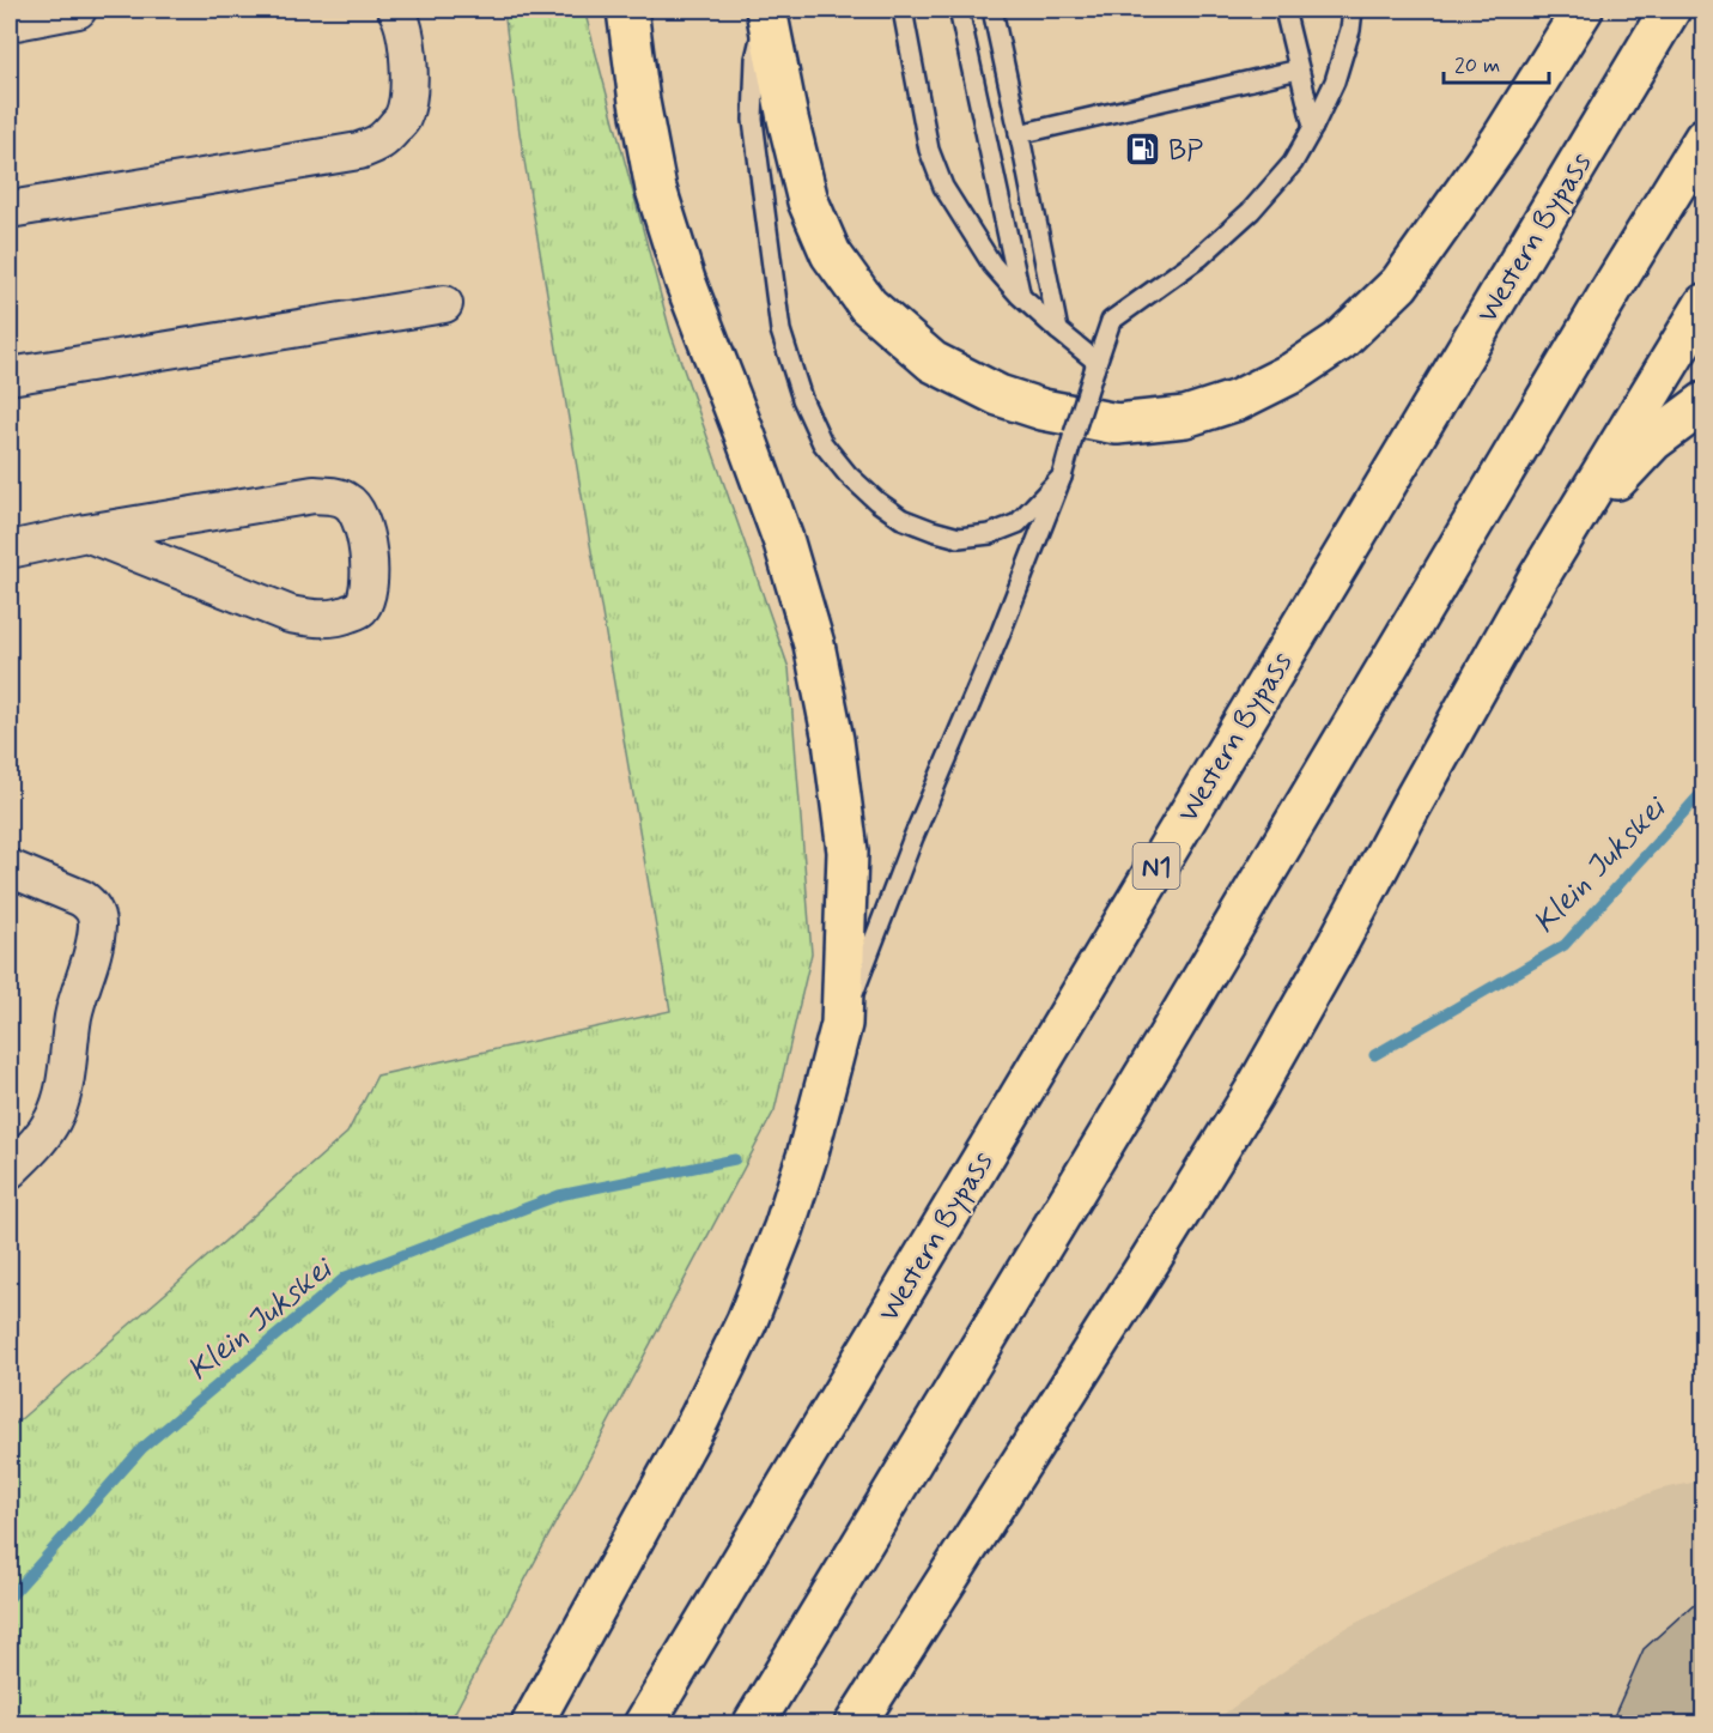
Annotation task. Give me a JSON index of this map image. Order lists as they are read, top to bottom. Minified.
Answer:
{"streets":{"highway":["Western Bypass","N1"]},"water":["Klein Jukskei"],"places":{"fuel station":["BP"]},"scale_bar":"20 m"}
